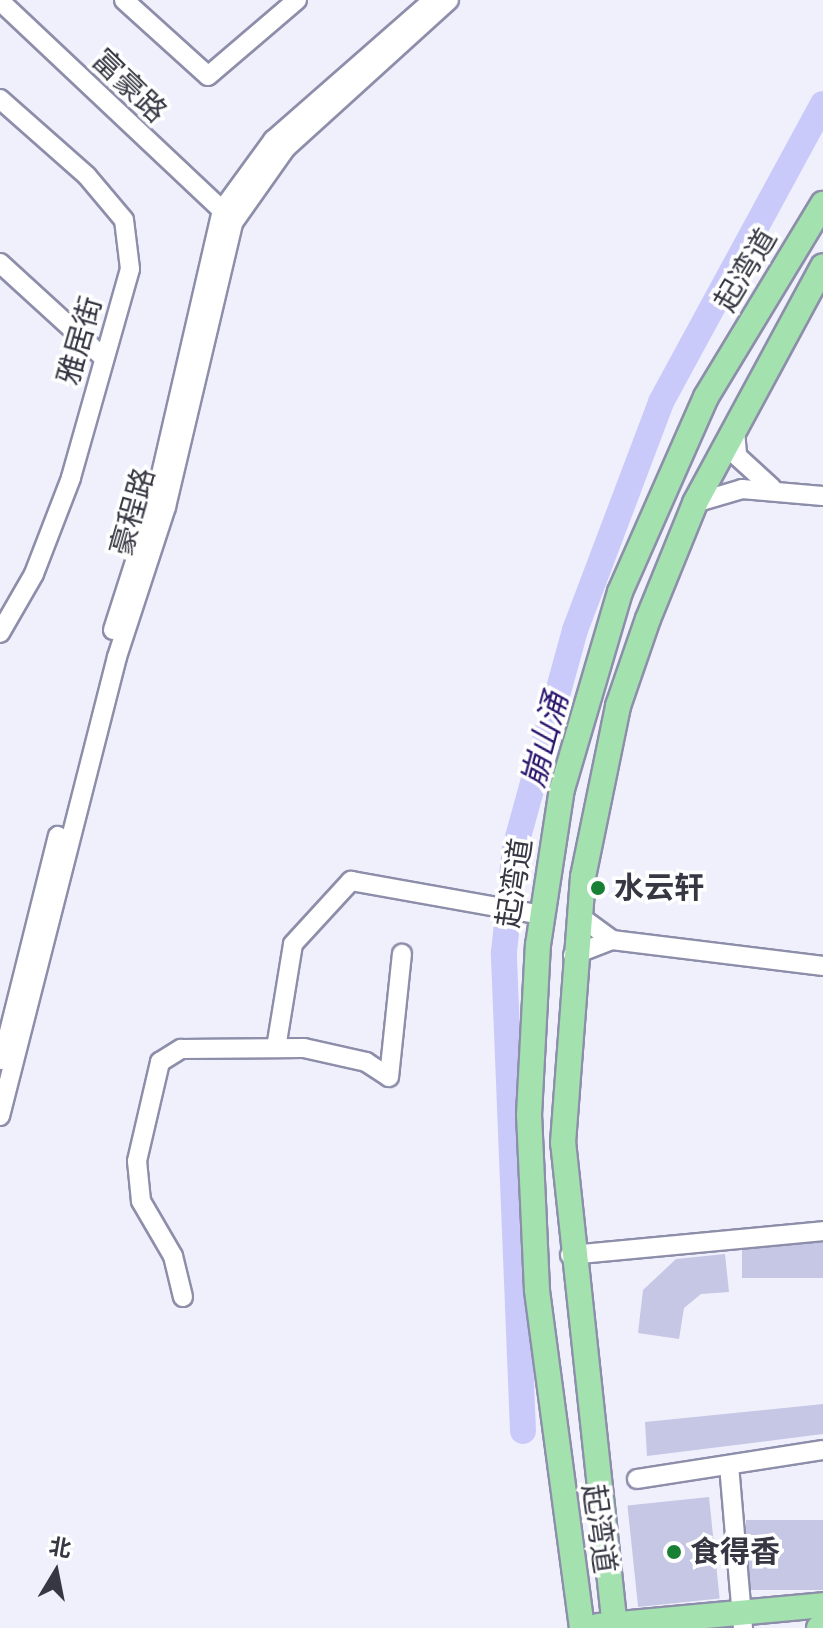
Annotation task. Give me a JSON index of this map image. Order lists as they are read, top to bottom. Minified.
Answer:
{"streets":{"main road":["起湾道"],"street":["富豪路","雅居街","豪程路"]},"crossings":[["富豪路","豪程路"]],"water":["崩山涌"],"places":["水云轩","食得香"],"north":"top"}
